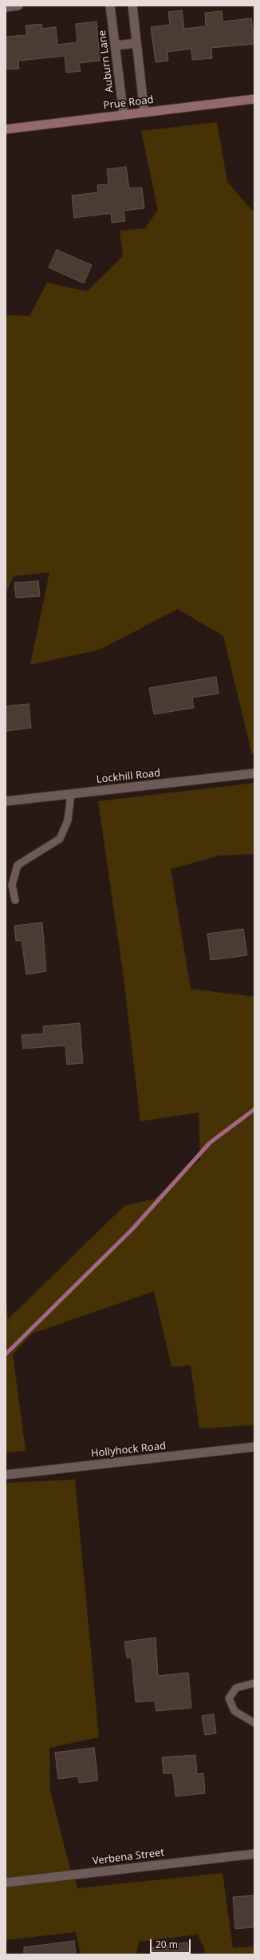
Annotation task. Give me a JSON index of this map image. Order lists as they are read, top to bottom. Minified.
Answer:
{"streets":{"main road":["Prue Road"],"street":["Auburn Lane","Lockhill Road","Hollyhock Road","Verbena Street"]},"crossings":[["Auburn Lane","Prue Road"]],"scale_bar":"20 m"}
